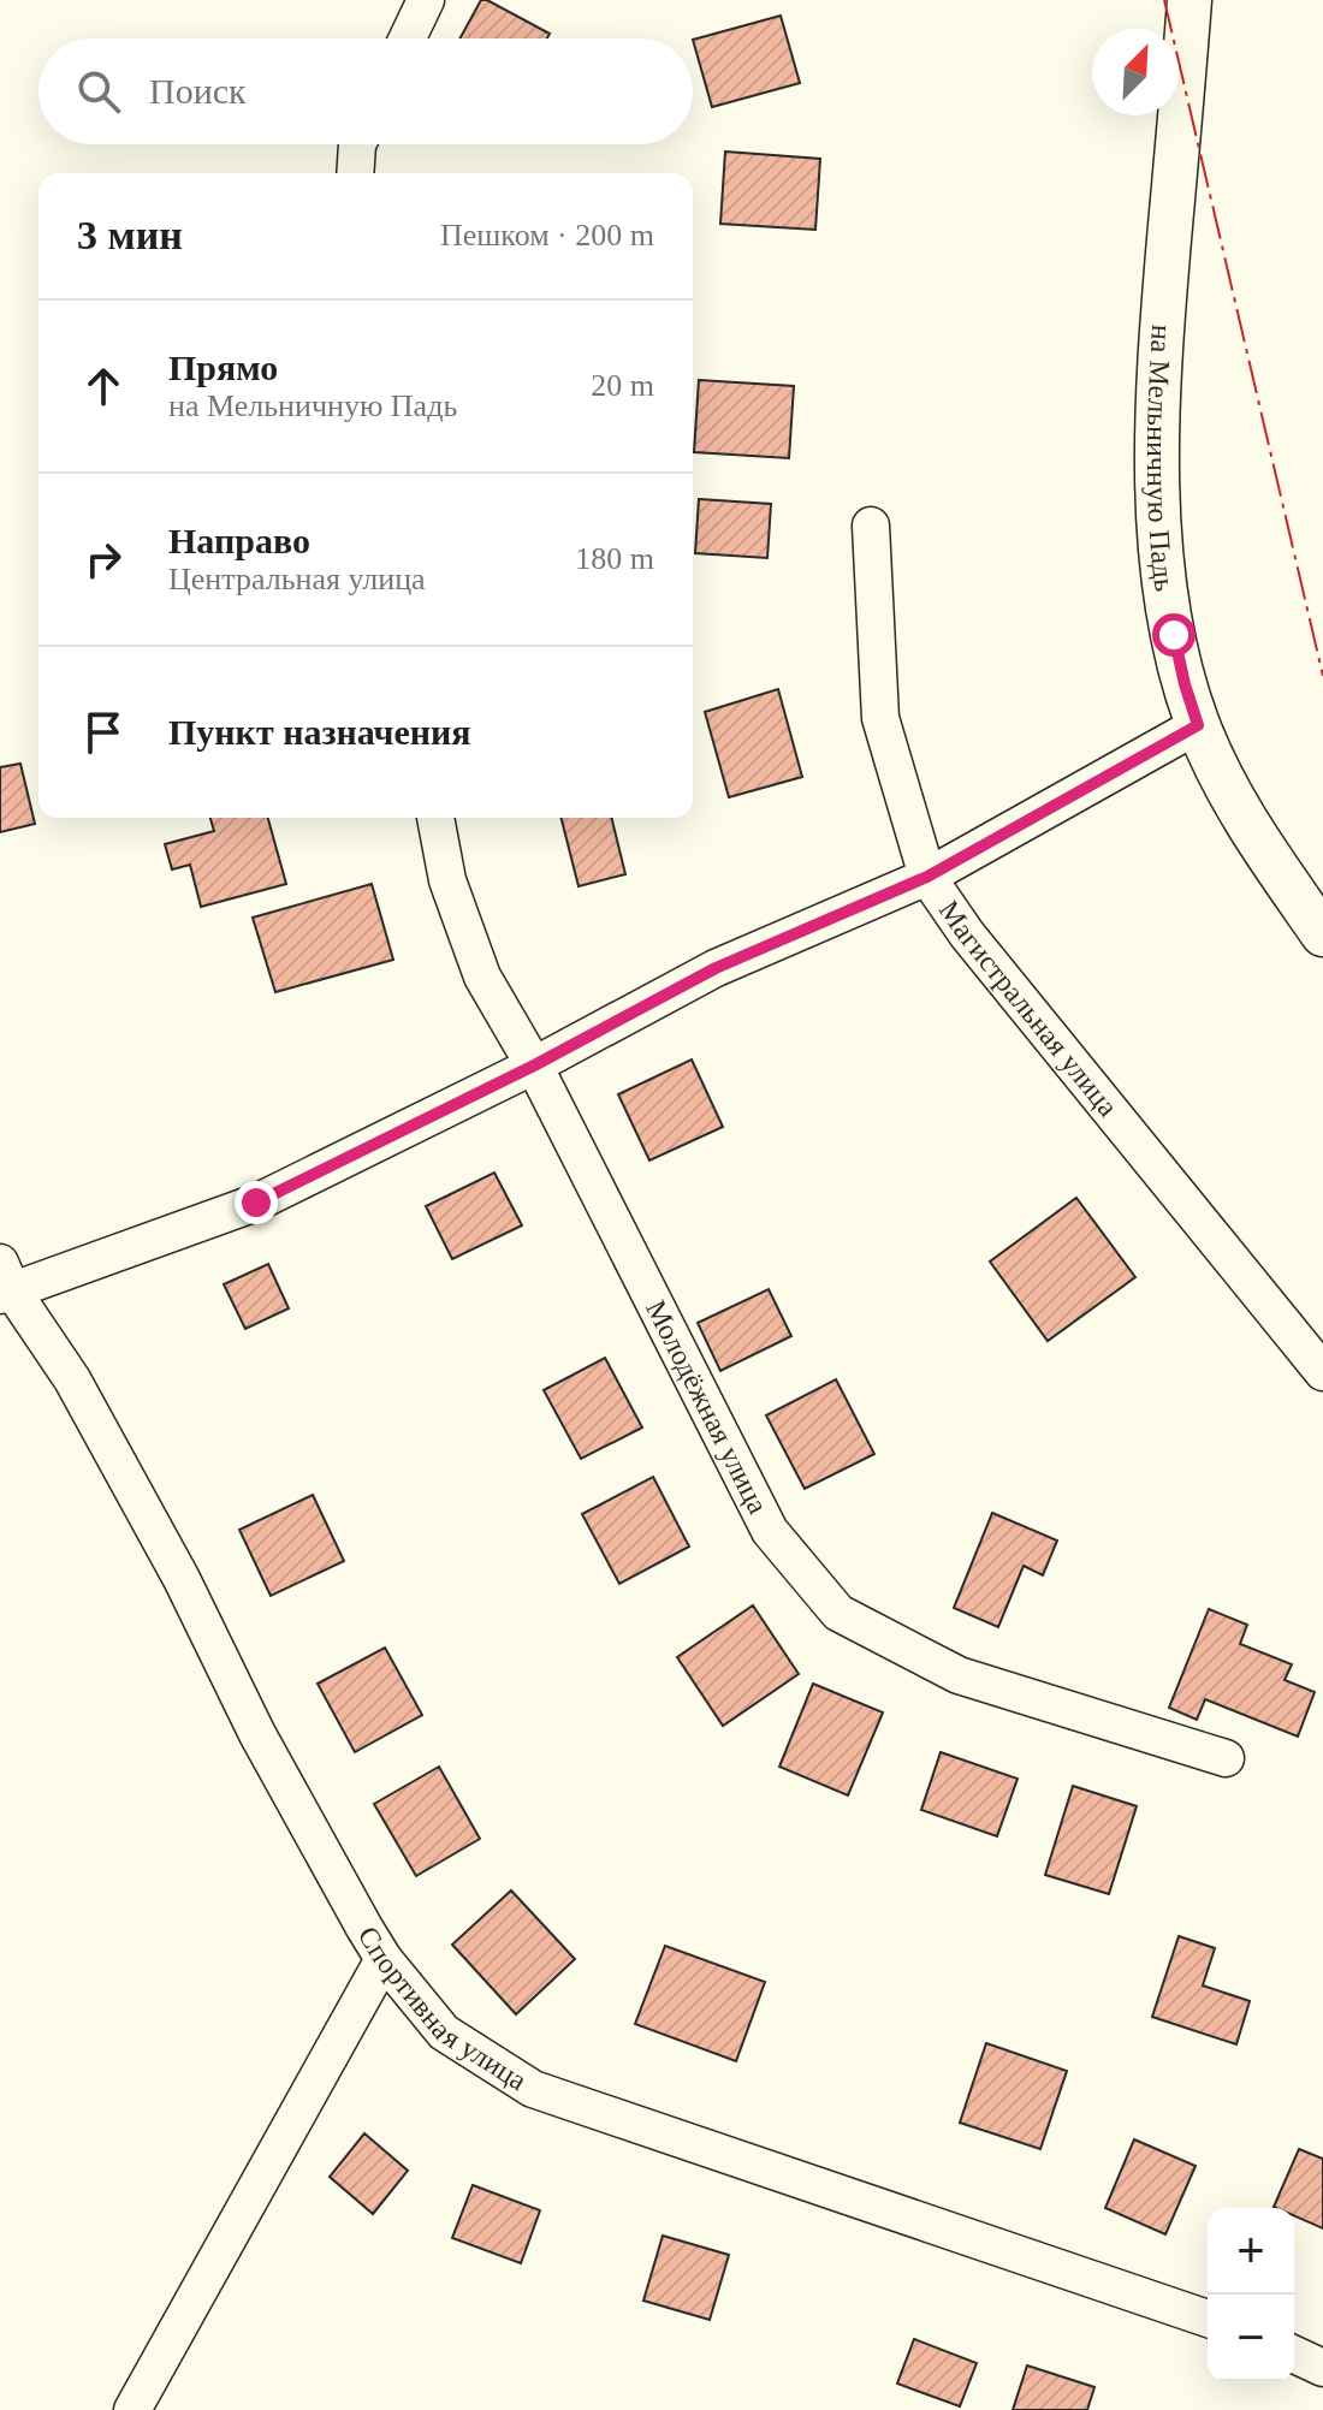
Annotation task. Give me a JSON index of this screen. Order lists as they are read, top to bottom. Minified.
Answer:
{"streets":{"street":["на Мельничную Падь","Магистральная улица","Молодёжная улица","Спортивная улица"]},"north":"top right","page":{"search":"Поиск","heading":["3 мин","Пешком · 200 m"],"list":[["Прямо","на Мельничную Падь","20 m"],["Направо","Центральная улица","180 m"],"Пункт назначения"],"map_buttons":["+","−"]}}
